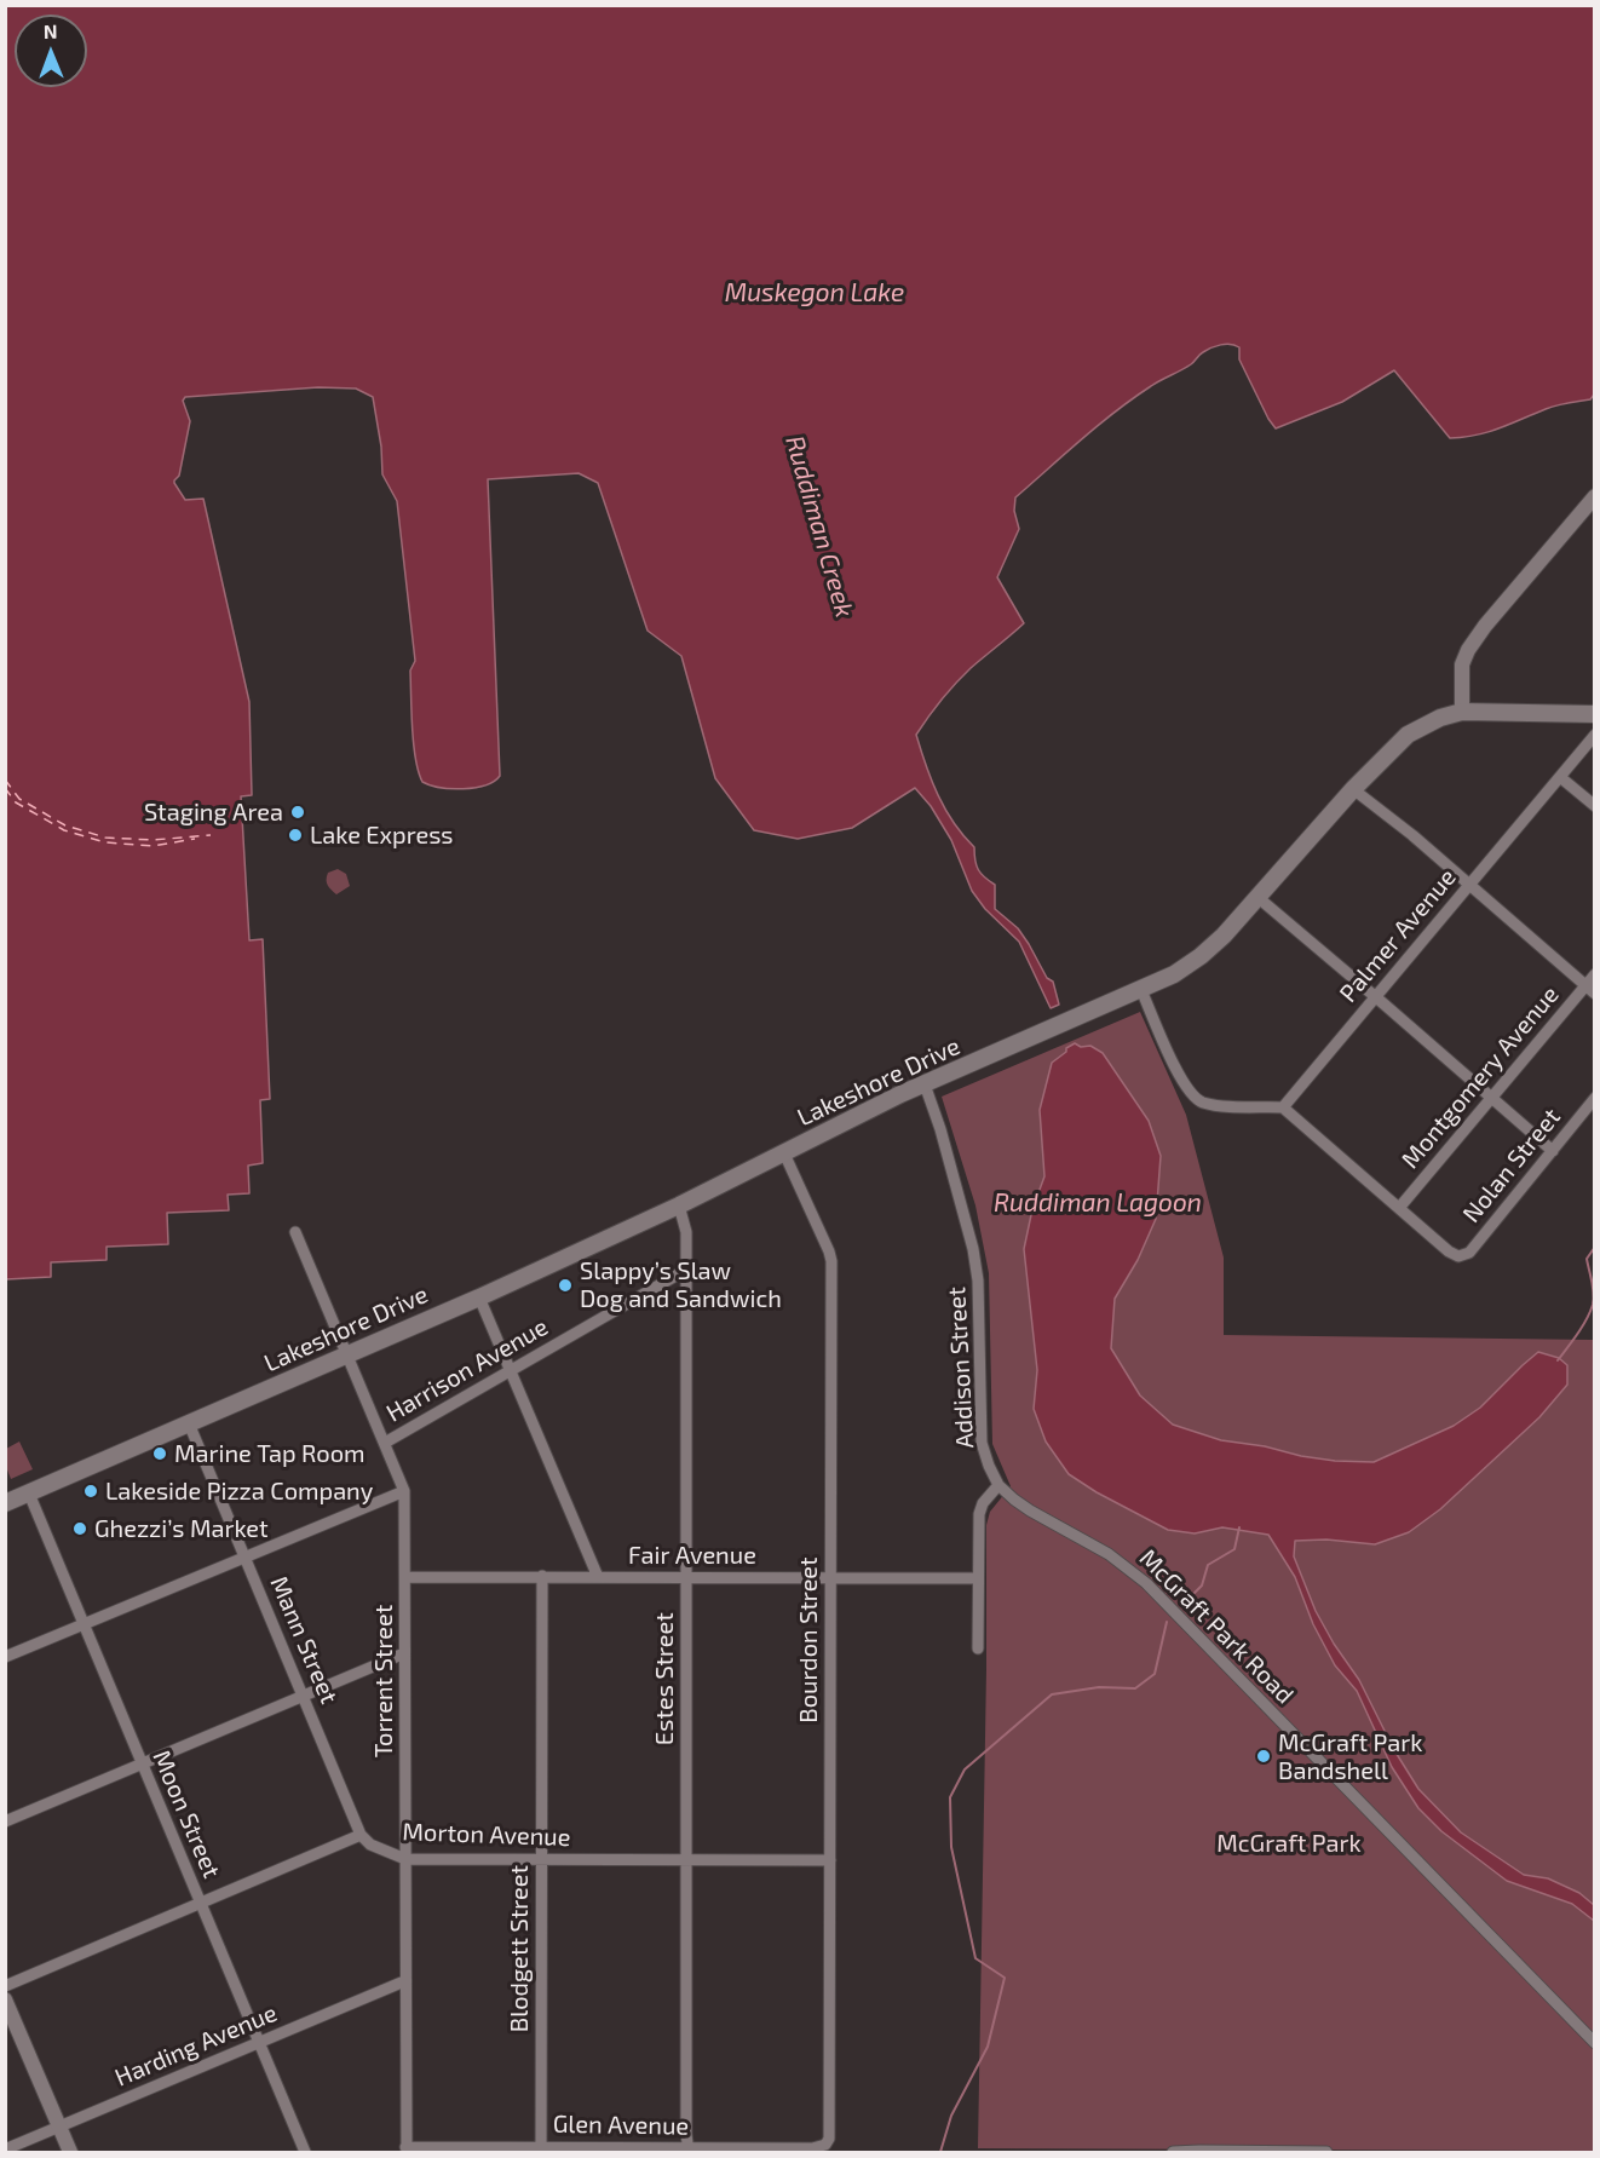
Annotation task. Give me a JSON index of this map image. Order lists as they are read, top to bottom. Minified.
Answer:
{"streets":{"main road":["Lakeshore Drive"],"street":["Palmer Avenue","Montgomery Avenue","Nolan Street","Addison Street","Harrison Avenue","Fair Avenue","McGraft Park Road","Mann Street","Bourdon Street","Estes Street","Torrent Street","Moon Street","Morton Avenue","Blodgett Street","Harding Avenue","Glen Avenue"]},"crossings":[["Montgomery Avenue","Nolan Street"],["Lakeshore Drive","Addison Street"],["Lakeshore Drive","Mann Street"],["Lakeshore Drive","Bourdon Street"],["Lakeshore Drive","Estes Street"],["Lakeshore Drive","Torrent Street"],["Lakeshore Drive","Moon Street"],["Addison Street","McGraft Park Road"],["Harrison Avenue","Estes Street"],["Harrison Avenue","Torrent Street"],["Fair Avenue","Bourdon Street"],["Fair Avenue","Estes Street"],["Fair Avenue","Torrent Street"],["Fair Avenue","Blodgett Street"],["Mann Street","Morton Avenue"],["Bourdon Street","Morton Avenue"],["Bourdon Street","Glen Avenue"],["Estes Street","Morton Avenue"],["Estes Street","Glen Avenue"],["Torrent Street","Morton Avenue"],["Torrent Street","Harding Avenue"],["Torrent Street","Glen Avenue"],["Moon Street","Harding Avenue"],["Morton Avenue","Blodgett Street"],["Blodgett Street","Glen Avenue"]],"water":["Muskegon Lake","Ruddiman Creek","Ruddiman Lagoon"],"parks":["McGraft Park"],"places":["Staging Area","Lake Express","Slappy’s Slaw Dog and Sandwich","Marine Tap Room","Lakeside Pizza Company","Ghezzi’s Market","McGraft Park Bandshell"],"north":"top"}
